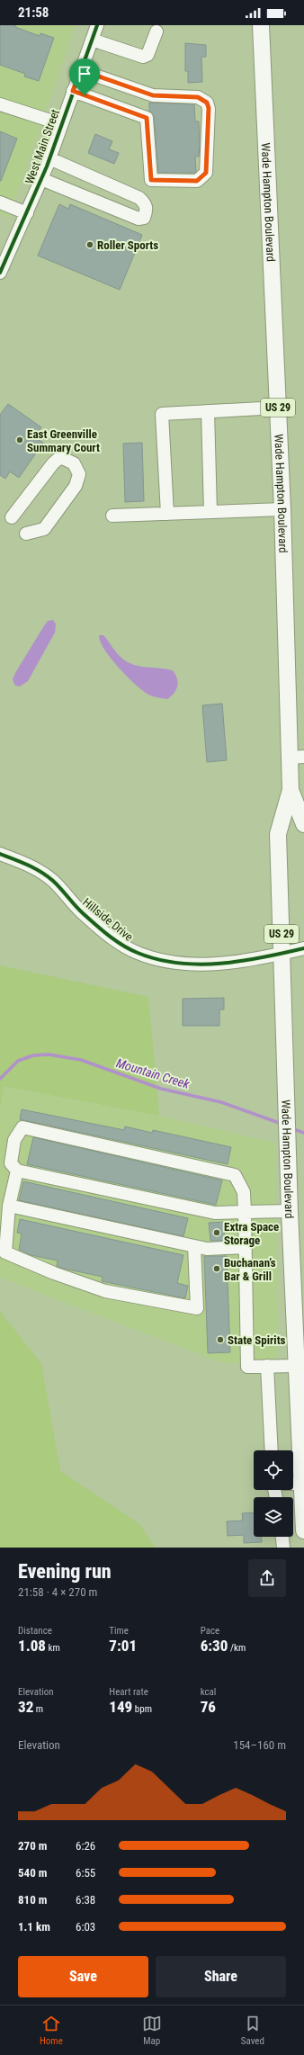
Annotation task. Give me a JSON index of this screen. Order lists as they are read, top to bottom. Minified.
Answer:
{"streets":{"main road":["Wade Hampton Boulevard","US 29"],"street":["West Main Street","Hillside Drive"]},"crossings":[["Wade Hampton Boulevard","Hillside Drive"]],"water":["Mountain Creek"],"places":["Roller Sports","East Greenville Summary Court","Extra Space Storage","Buchanan’s Bar & Grill","State Spirits"],"page":{"status":"21:58","heading":["Evening run","21:58 · 4 × 270 m"],"stats":[["Distance","1.08 km"],["Time","7:01"],["Pace","6:30 /km"],["Elevation","32 m"],["Heart rate","149 bpm"],["kcal","76"]],"chart":["Elevation","154–160 m"],"list":[{"name":"270 m","note":"6:26"},{"name":"540 m","note":"6:55"},{"name":"810 m","note":"6:38"},{"name":"1.1 km","note":"6:03"}],"buttons":["Save","Share"],"tabs":["Home","Map","Saved"]}}
